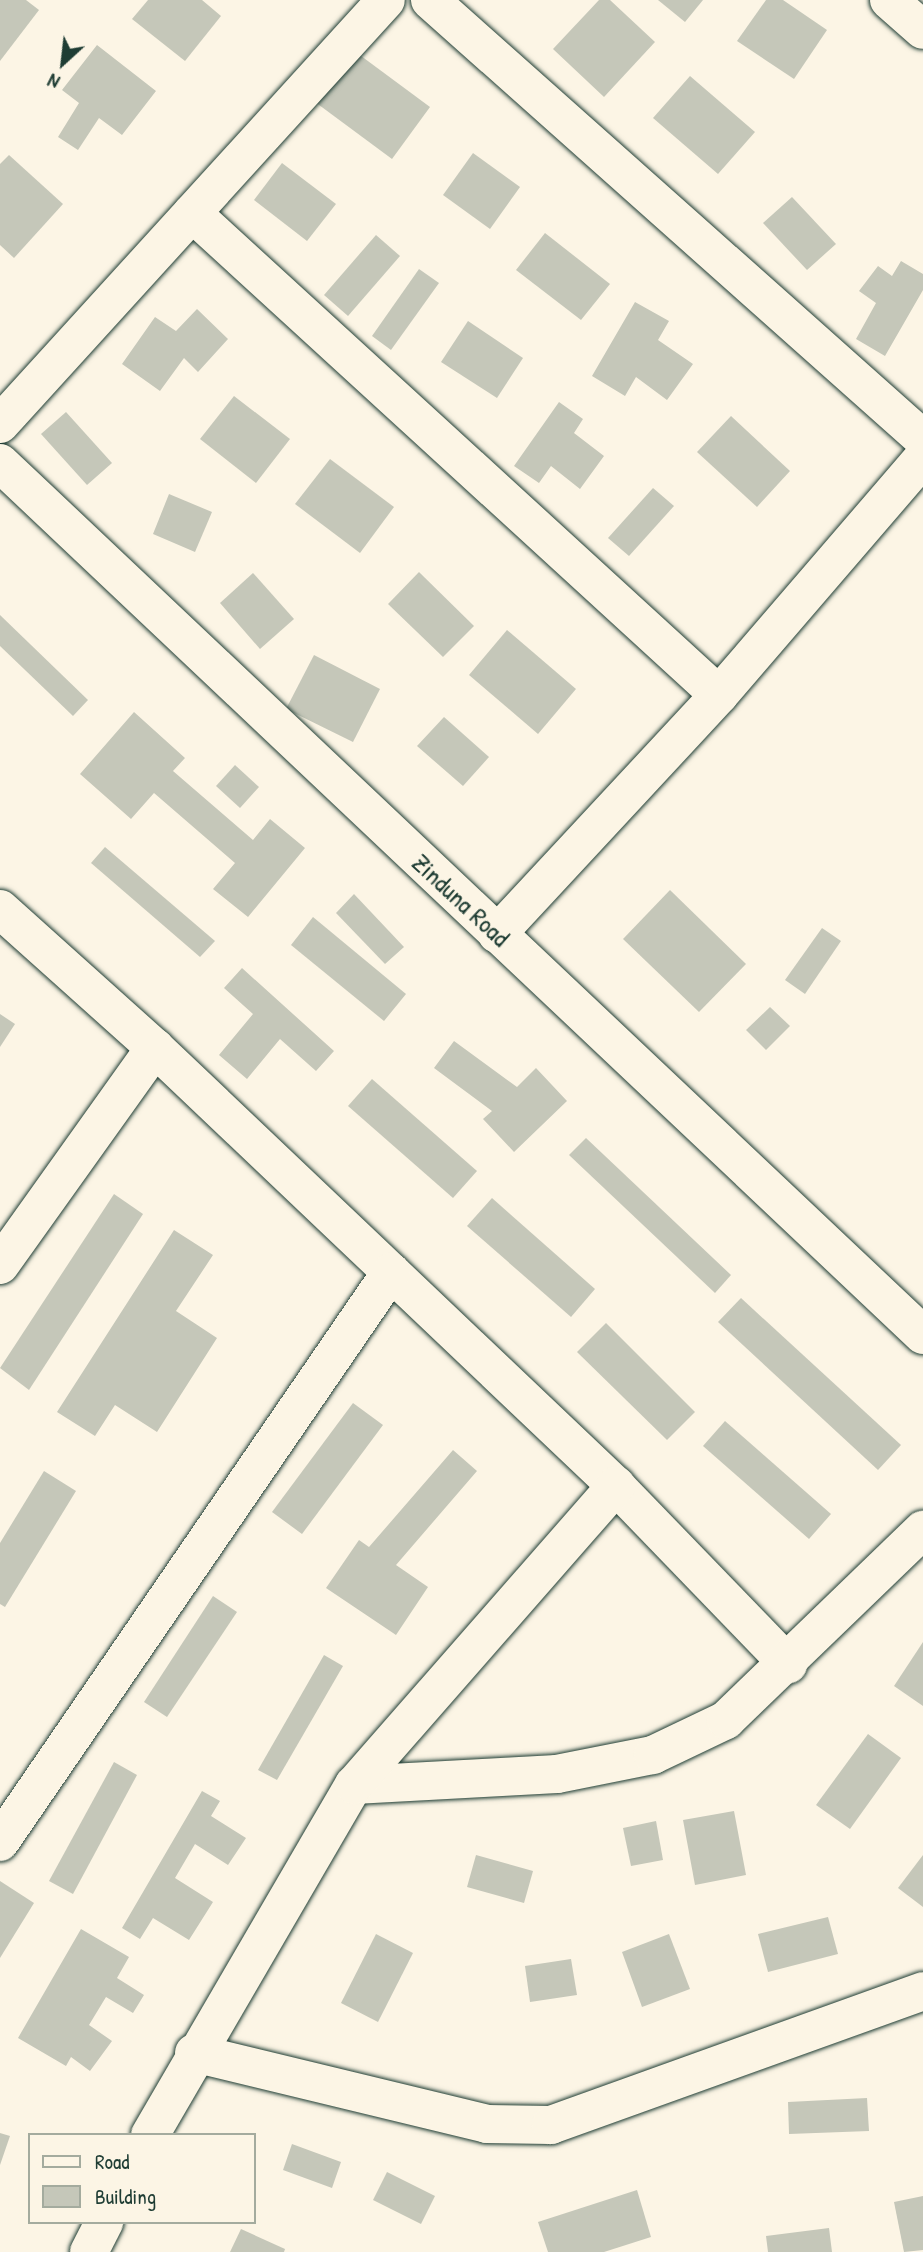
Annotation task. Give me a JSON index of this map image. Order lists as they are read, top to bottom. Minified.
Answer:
{"streets":{"street":["Zinduna Road"]},"legend":["Road","Building"],"north":"bottom left"}
